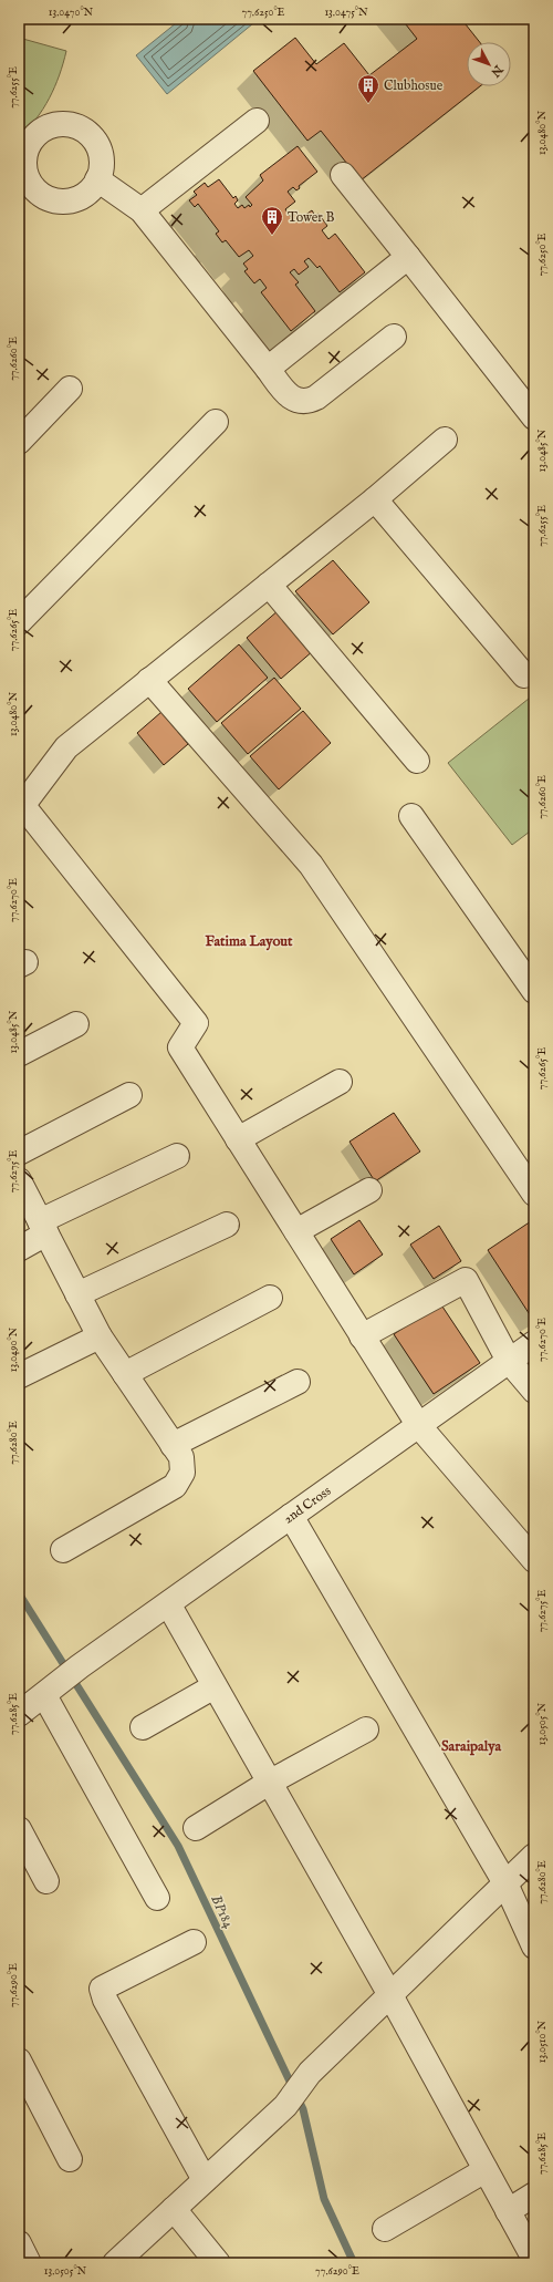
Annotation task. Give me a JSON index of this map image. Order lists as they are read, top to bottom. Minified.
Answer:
{"streets":{"street":["2nd Cross"]},"districts":["Fatima Layout","Saraipalya"],"water":["BP184"],"places":{"building":["Clubhosue","Tower B"]},"north":"bottom right","coordinates":["13.0470°N","77.6250°E","13.0475°N","77.6255°E","13.0480°N","77.6260°E","13.0485°N","77.6265°E","77.6270°E","77.6275°E","13.0490°N","77.6280°E","77.6285°E","13.0505°N","77.6290°E","13.0510°N"]}
